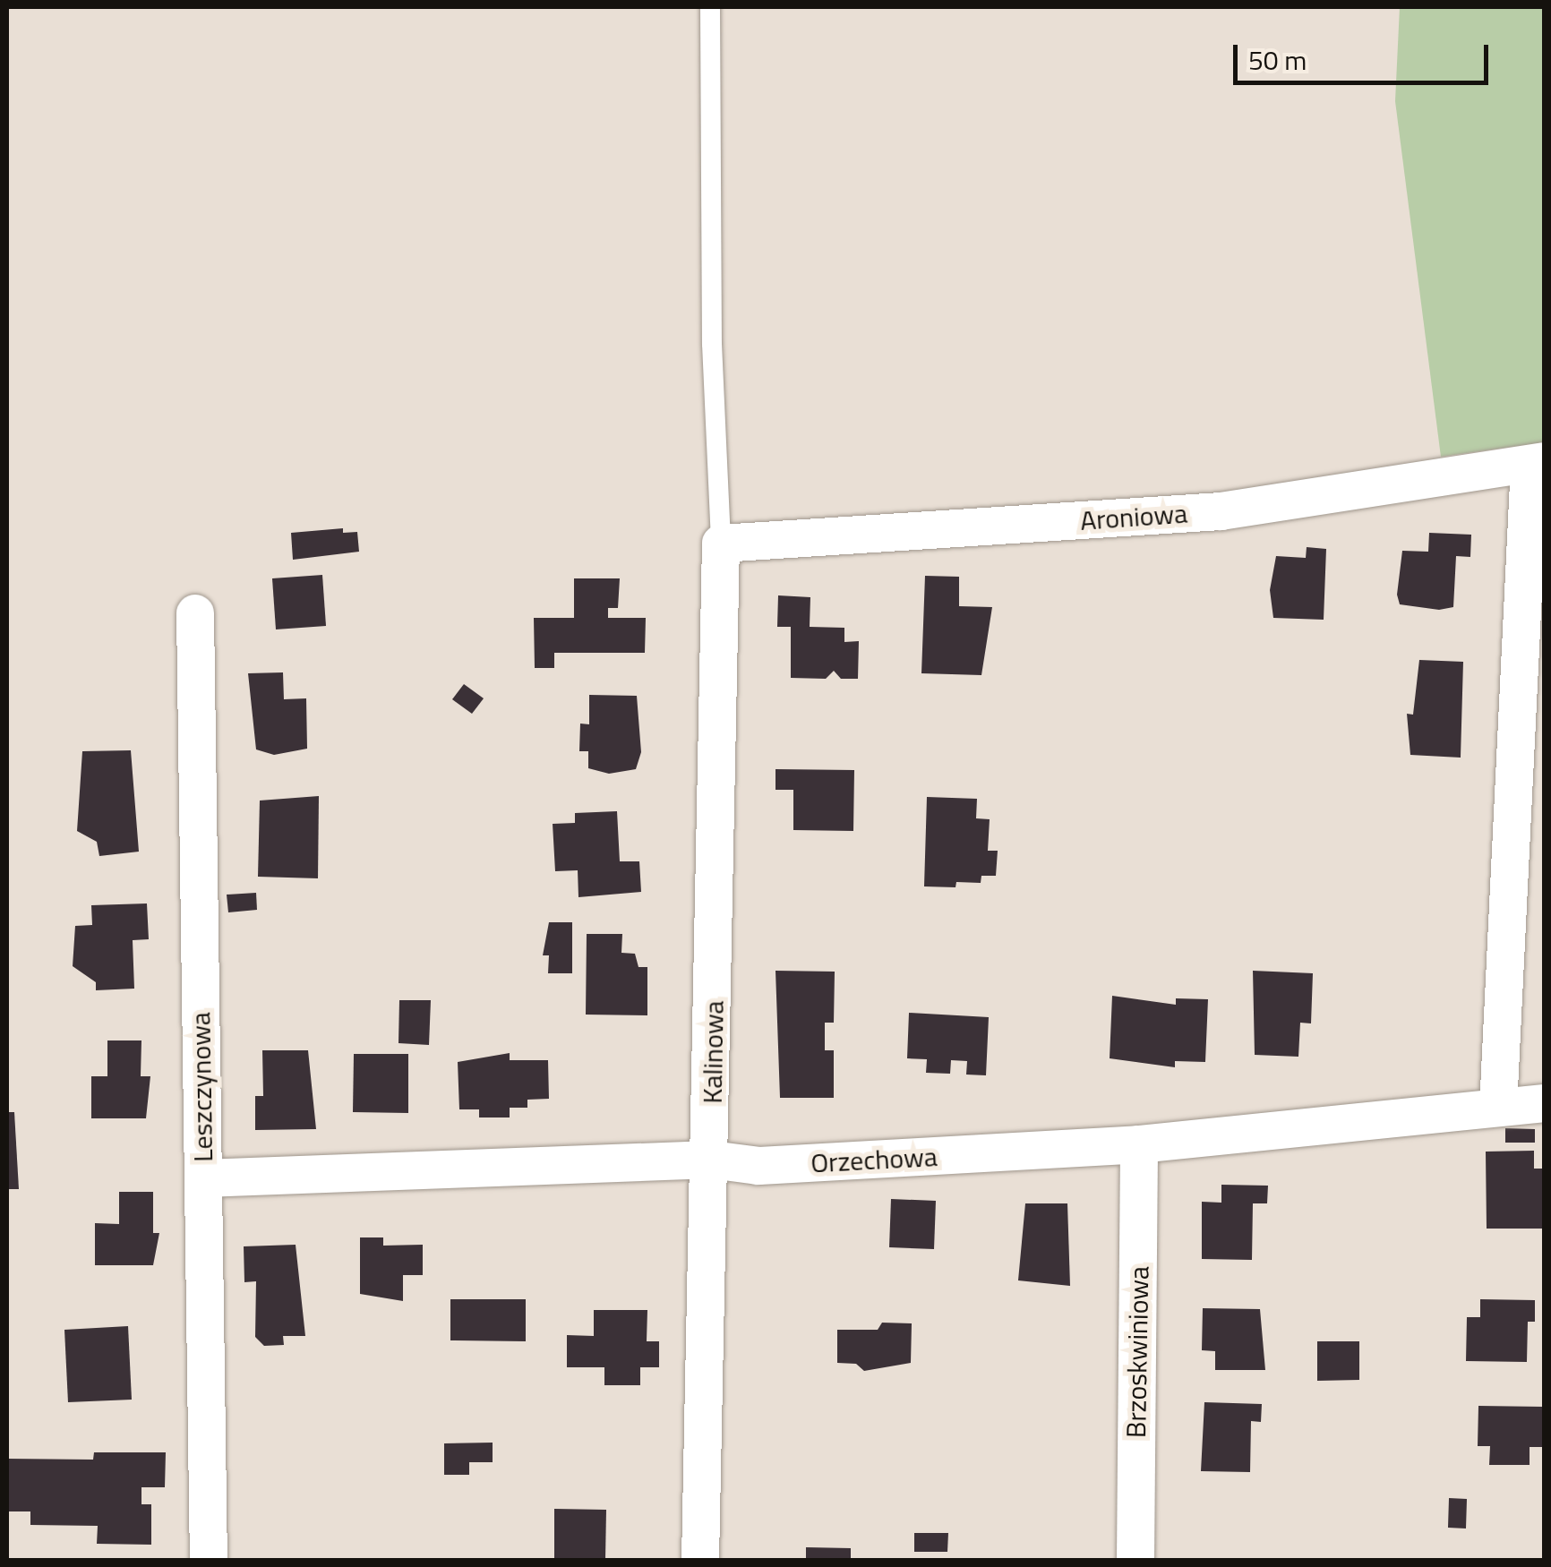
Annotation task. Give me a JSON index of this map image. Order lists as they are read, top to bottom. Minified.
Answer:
{"streets":{"street":["Aroniowa","Kalinowa","Leszczynowa","Orzechowa","Brzoskwiniowa"]},"crossings":[["Aroniowa","Kalinowa"],["Kalinowa","Orzechowa"],["Leszczynowa","Orzechowa"],["Orzechowa","Brzoskwiniowa"]],"scale_bar":"50 m"}
